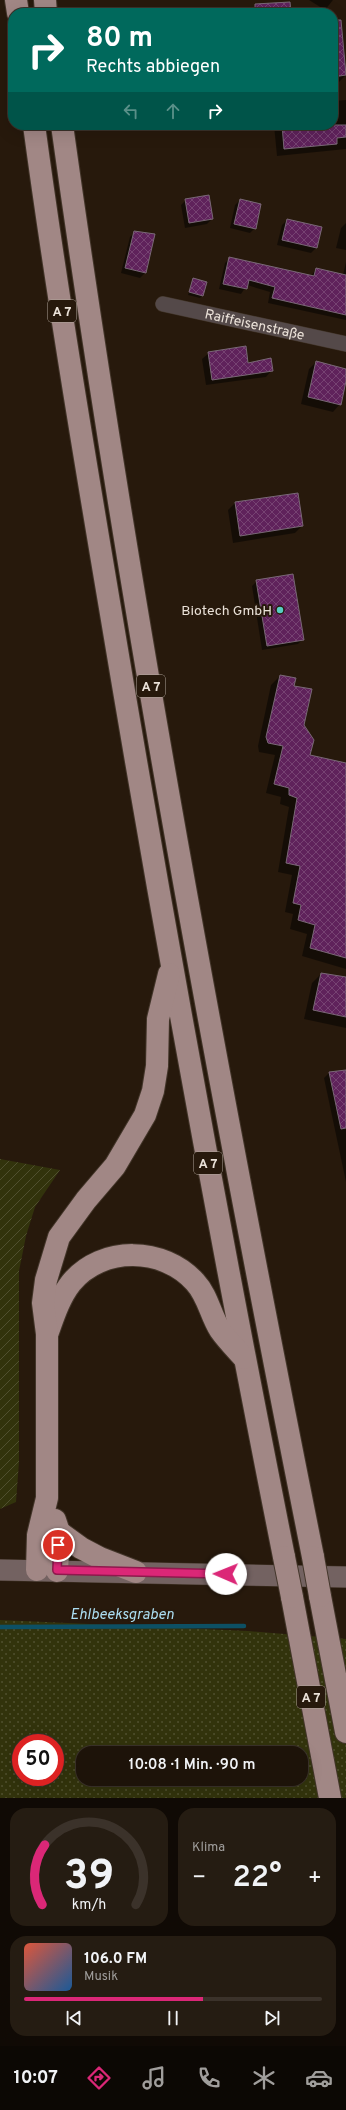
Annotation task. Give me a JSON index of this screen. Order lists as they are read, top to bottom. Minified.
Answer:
{"streets":{"highway":["A 7"],"street":["Raiffeisenstraße"]},"water":["Ehlbeeksgraben"],"places":["Biotech GmbH"],"page":{"turn":["80 m","Rechts abbiegen"],"limit":"50","trip":"10:08 · 1 Min. · 90 m","tile":"Klima","heat":["−","22°","+"],"song":["106.0 FM","Musik"],"tabs":"10:07","gauge":["39","km/h"]}}
